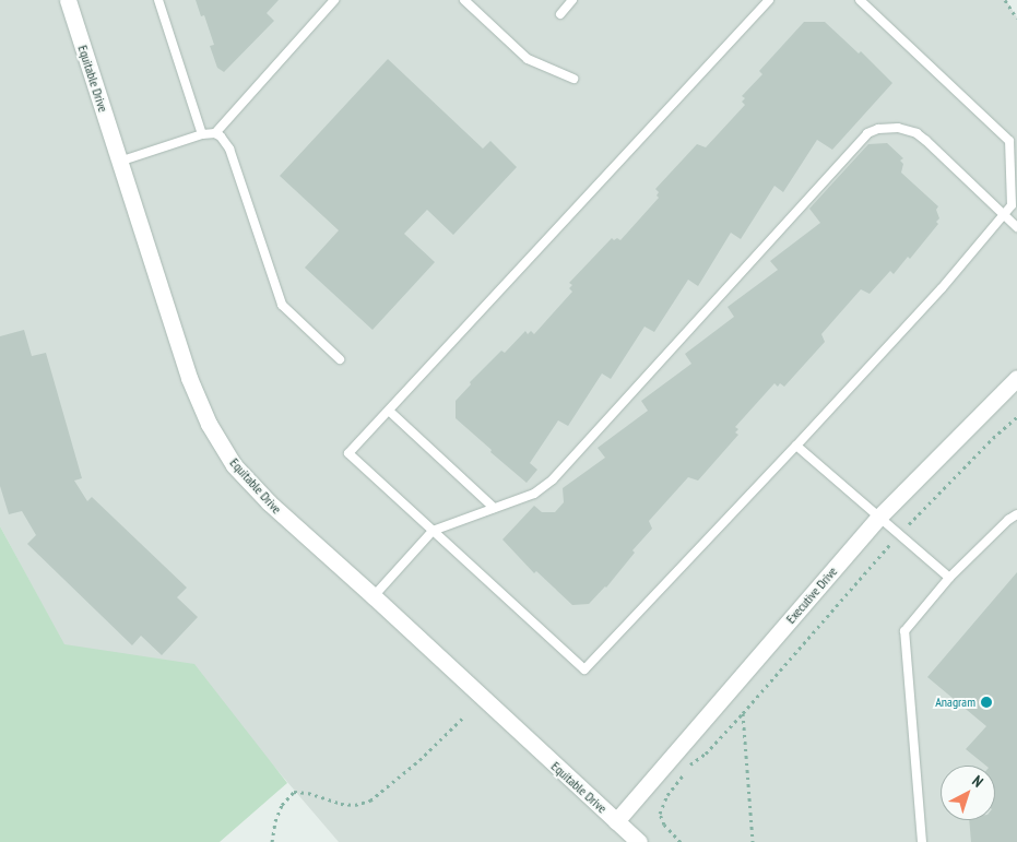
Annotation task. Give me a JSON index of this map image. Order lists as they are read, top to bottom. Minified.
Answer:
{"streets":{"street":["Equitable Drive","Executive Drive"]},"crossings":[["Equitable Drive","Executive Drive"]],"places":["Anagram"],"north":"top right"}
